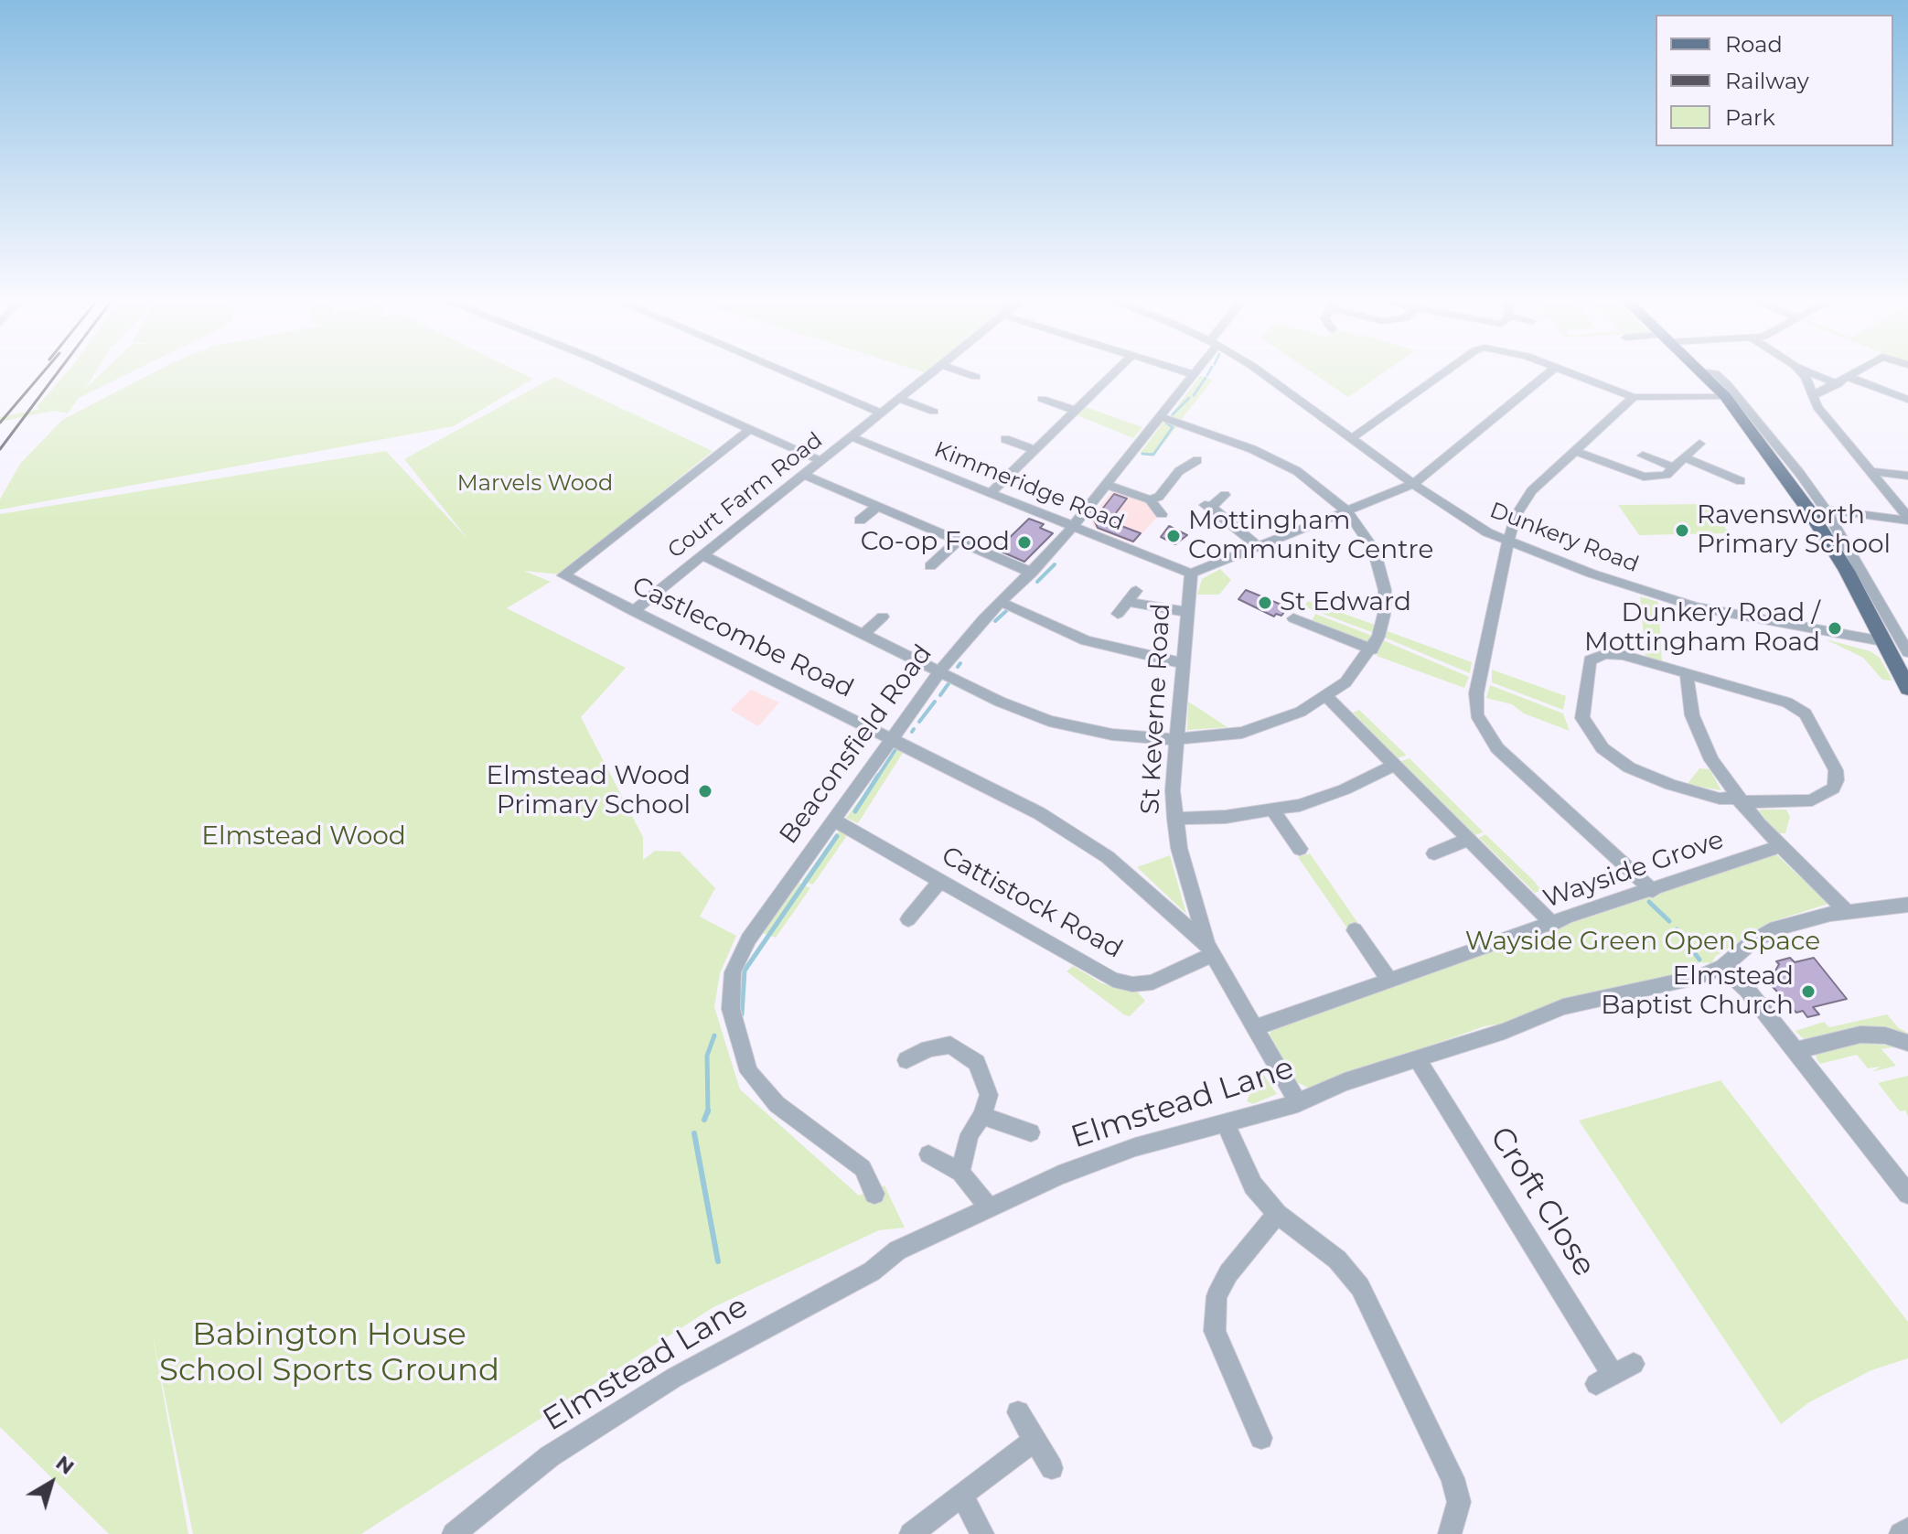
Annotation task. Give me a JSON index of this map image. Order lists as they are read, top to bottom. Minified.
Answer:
{"streets":{"street":["Kimmeridge Road","Court Farm Road","Dunkery Road","Castlecombe Road","St Keverne Road","Beaconsfield Road","Wayside Grove","Cattistock Road","Elmstead Lane","Croft Close"]},"crossings":[["Kimmeridge Road","Court Farm Road"],["Kimmeridge Road","St Keverne Road"],["Kimmeridge Road","Beaconsfield Road"],["Court Farm Road","Castlecombe Road"],["Dunkery Road","St Keverne Road"],["Castlecombe Road","St Keverne Road"],["Castlecombe Road","Beaconsfield Road"],["Castlecombe Road","Cattistock Road"],["St Keverne Road","Wayside Grove"],["St Keverne Road","Cattistock Road"],["St Keverne Road","Elmstead Lane"],["Beaconsfield Road","Cattistock Road"],["Elmstead Lane","Croft Close"]],"parks":["Marvels Wood","Elmstead Wood","Wayside Green Open Space","Babington House School Sports Ground"],"places":["Ravensworth Primary School","Mottingham Community Centre","Co-op Food","St Edward","Dunkery Road / Mottingham Road","Elmstead Wood Primary School","Elmstead Baptist Church"],"legend":["Road","Railway","Park"],"north":"top right"}
